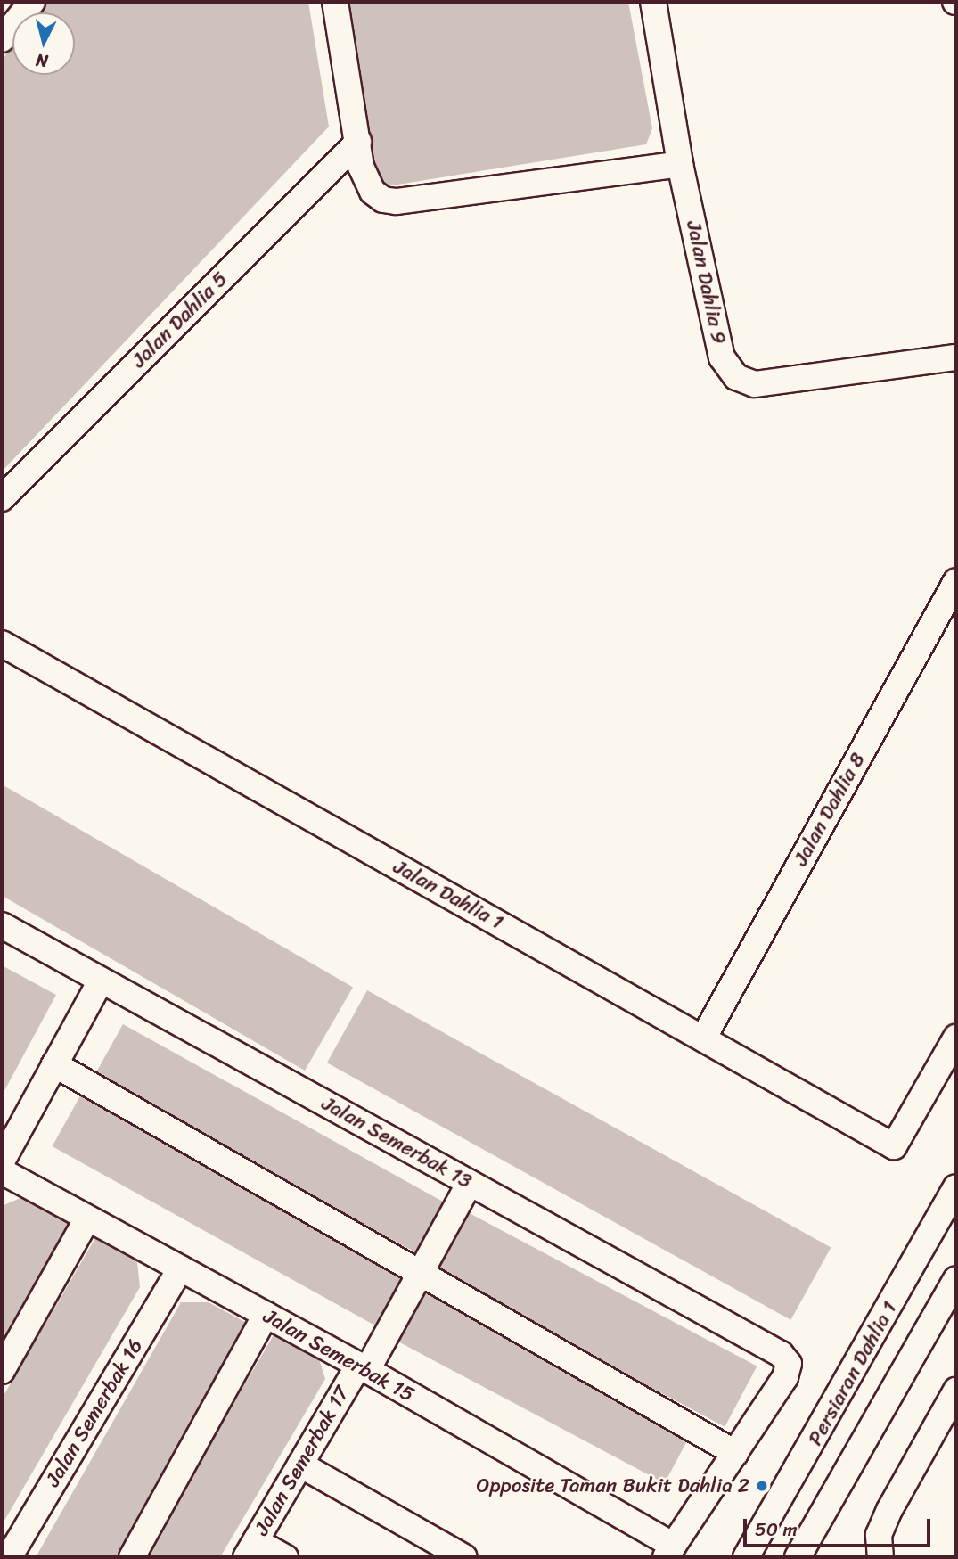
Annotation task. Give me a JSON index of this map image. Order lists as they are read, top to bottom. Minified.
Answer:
{"streets":{"street":["Jalan Dahlia 9","Jalan Dahlia 5","Jalan Dahlia 8","Jalan Dahlia 1","Jalan Semerbak 13","Jalan Semerbak 15","Persiaran Dahlia 1","Jalan Semerbak 16","Jalan Semerbak 17"]},"crossings":[["Jalan Dahlia 8","Jalan Dahlia 1"],["Jalan Semerbak 13","Jalan Semerbak 17"],["Jalan Semerbak 15","Jalan Semerbak 16"],["Jalan Semerbak 15","Jalan Semerbak 17"]],"places":["Opposite Taman Bukit Dahlia 2"],"scale_bar":"50 m","north":"bottom"}
